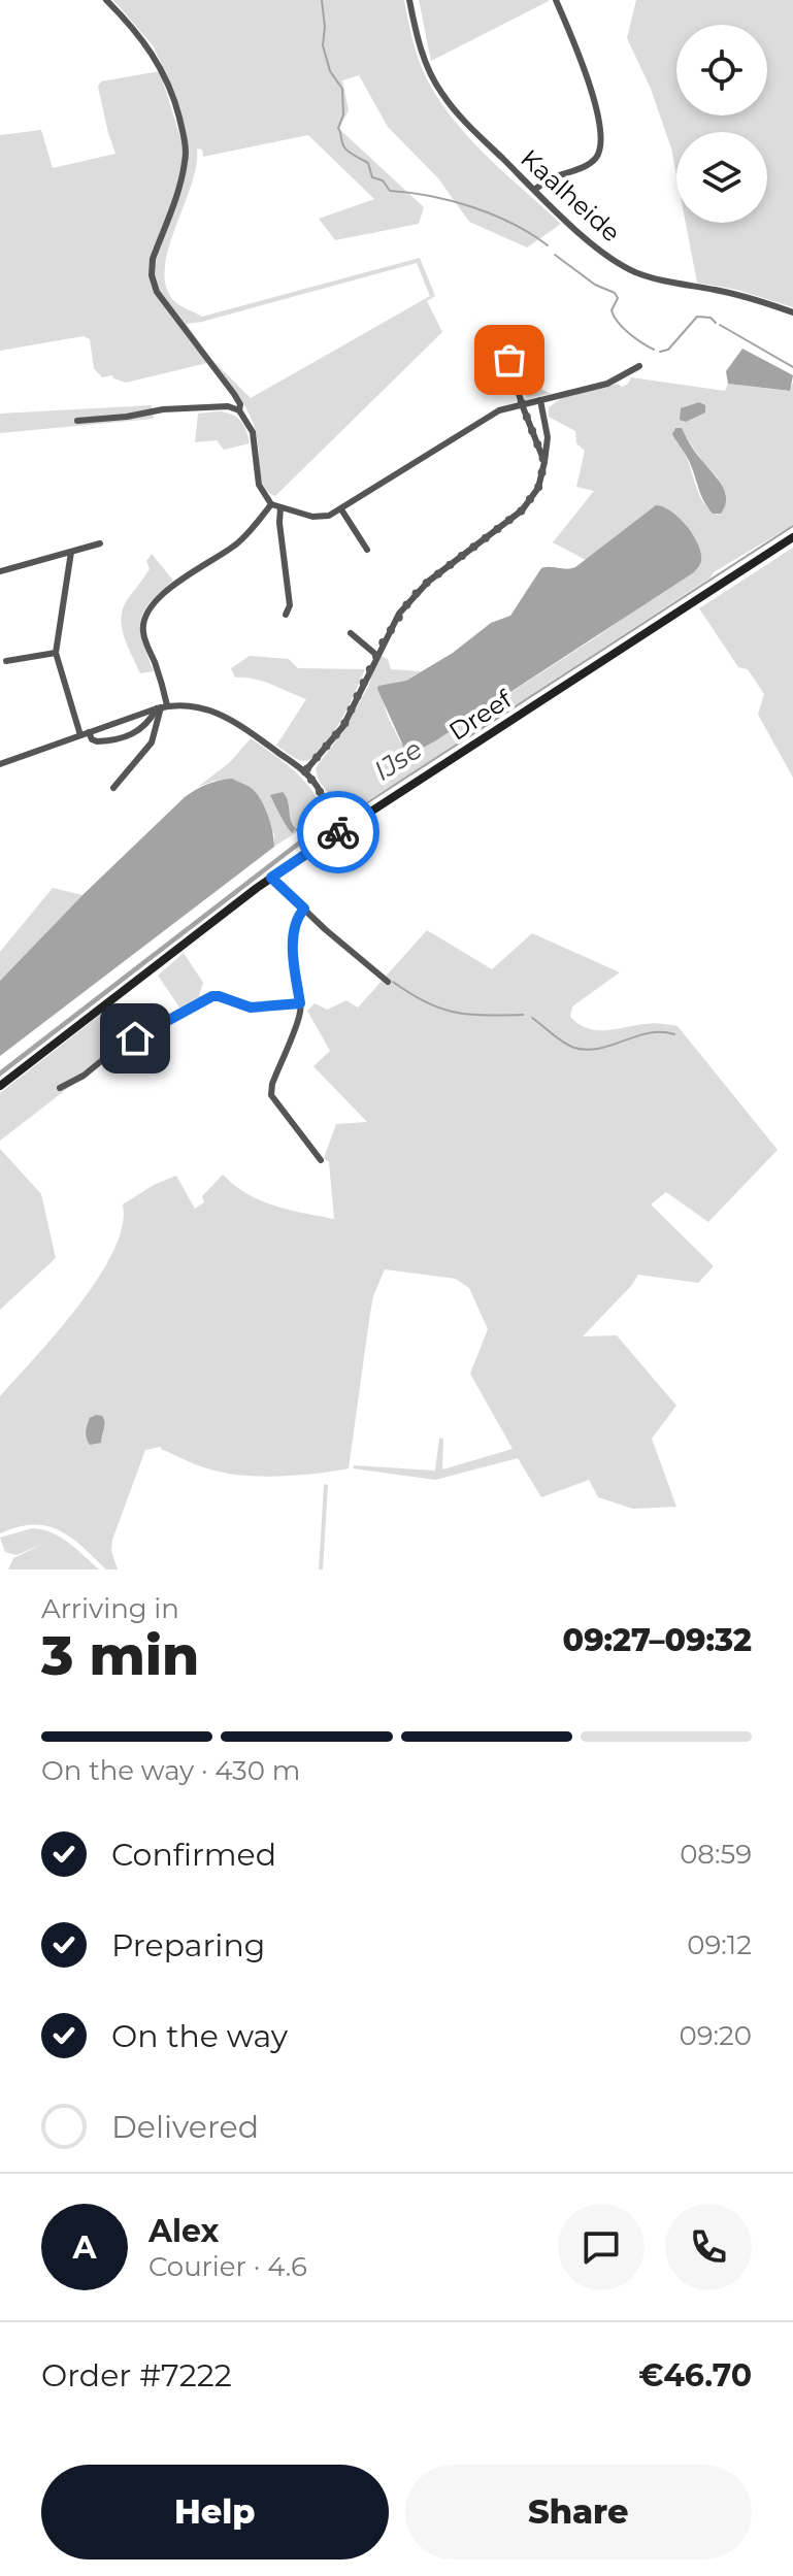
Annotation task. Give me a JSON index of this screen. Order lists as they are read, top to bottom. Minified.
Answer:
{"streets":{"main road":["Dreef"],"street":["Kaalheide"]},"water":["IJse"],"page":{"heading":["3 min","Arriving in","09:27–09:32"],"panel":["Alex","Courier · 4.6","Order #7222","€46.70"],"bar":"On the way · 430 m","list":[["Confirmed","08:59"],["Preparing","09:12"],["On the way","09:20"],"Delivered"],"round":"A","buttons":["Help","Share"]}}
